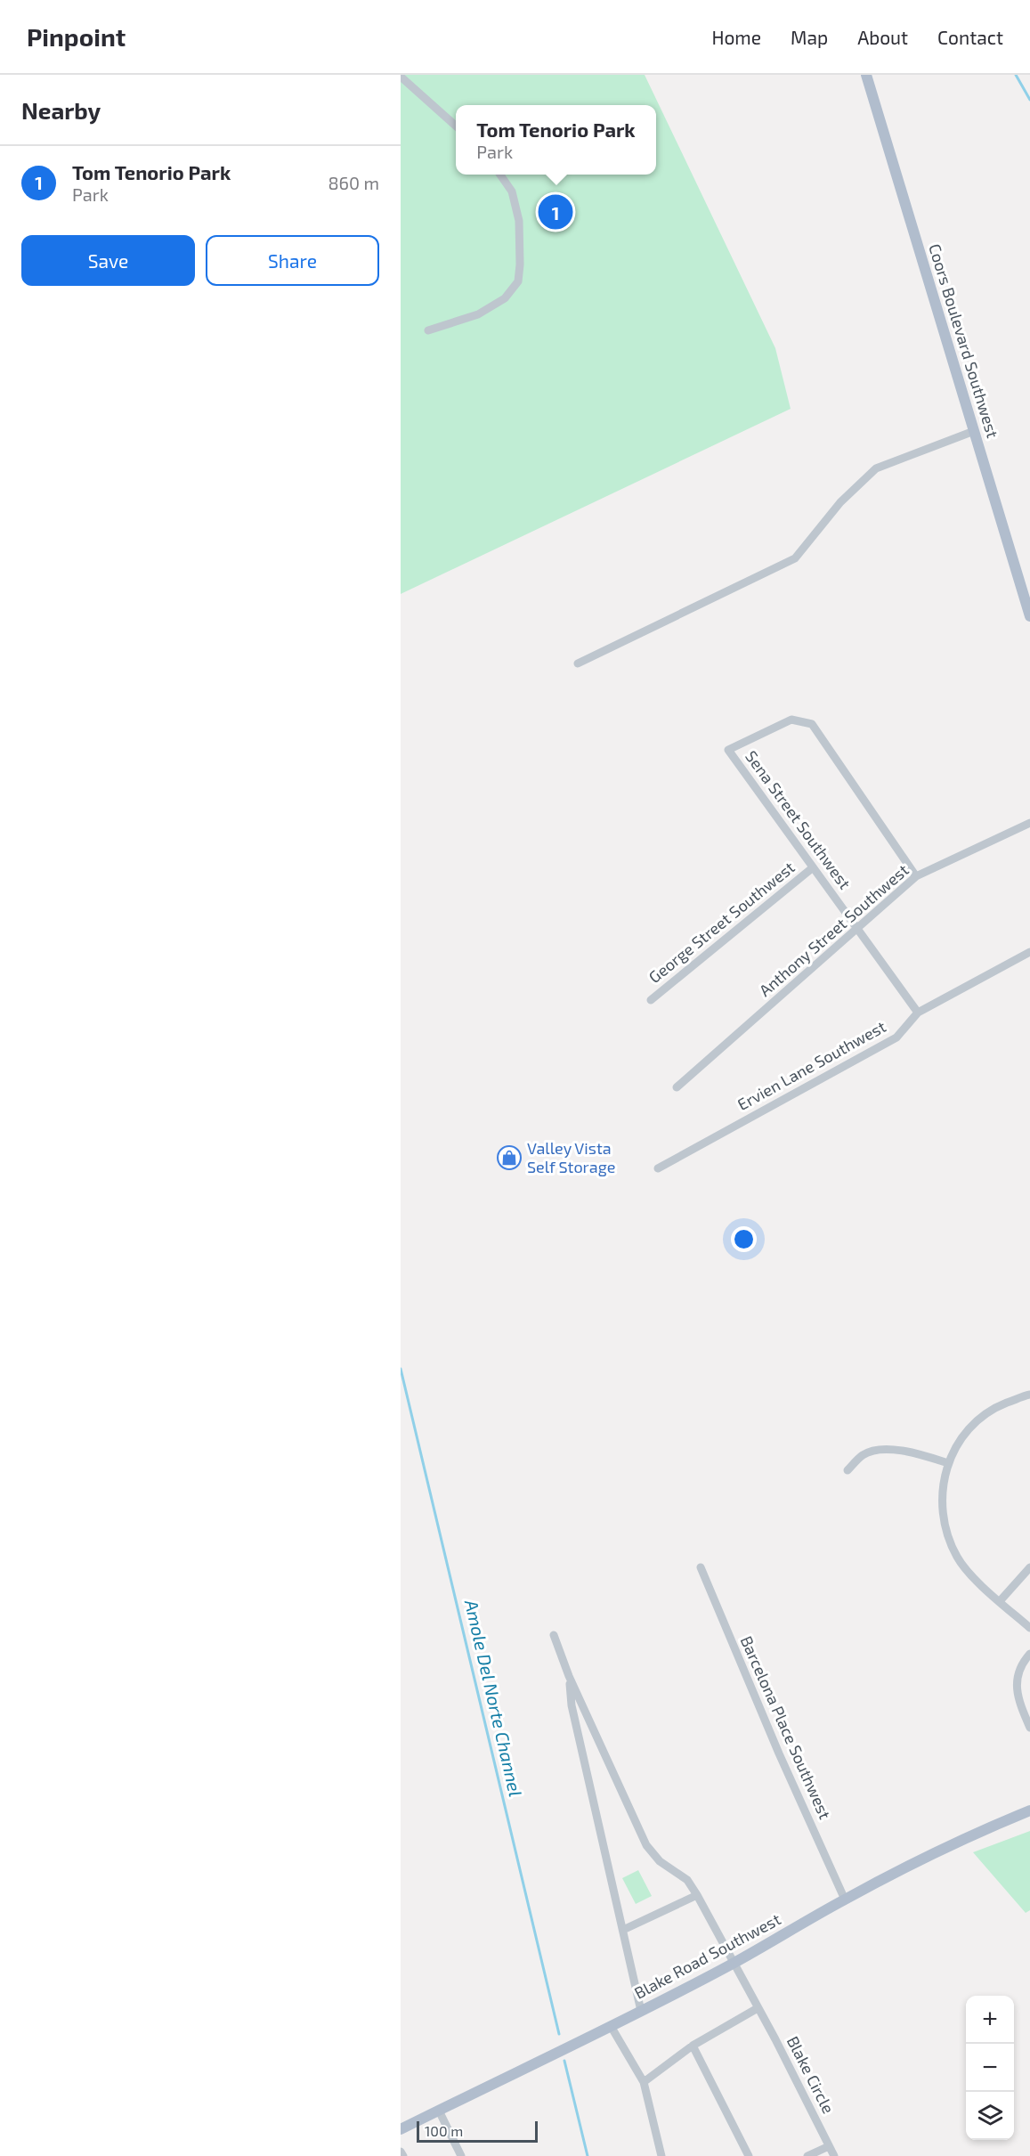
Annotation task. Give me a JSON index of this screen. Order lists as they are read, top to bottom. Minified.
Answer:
{"streets":{"main road":["Coors Boulevard Southwest","Blake Road Southwest"],"street":["Sena Street Southwest","George Street Southwest","Anthony Street Southwest","Ervien Lane Southwest","Barcelona Place Southwest","Blake Circle"]},"crossings":[["Sena Street Southwest","George Street Southwest"],["Sena Street Southwest","Anthony Street Southwest"],["Sena Street Southwest","Ervien Lane Southwest"],["Barcelona Place Southwest","Blake Road Southwest"],["Blake Road Southwest","Blake Circle"]],"water":["Amole Del Norte Channel"],"places":{"shop":["Valley Vista Self Storage"]},"scale_bar":"100 m","page":{"header":"Pinpoint","nav":["Home","Map","About","Contact"],"heading":"Nearby","popup":["Tom Tenorio Park","Park"],"list":[{"mark":"1","name":"Tom Tenorio Park","note":"Park","value":"860 m"}],"pins":"1","buttons":["Save","Share"],"map_buttons":["+","−"],"scale":"100 m"}}
